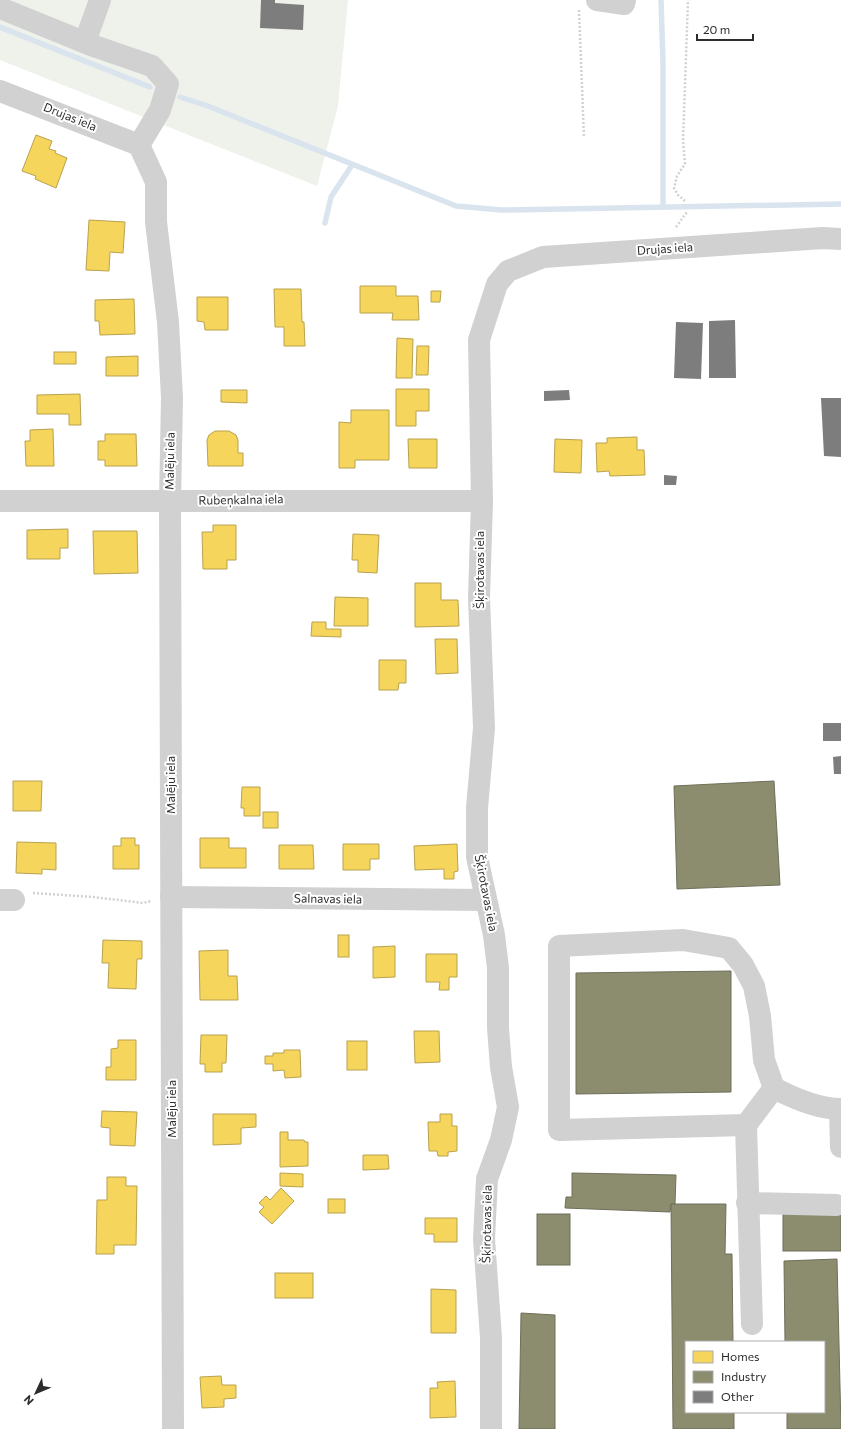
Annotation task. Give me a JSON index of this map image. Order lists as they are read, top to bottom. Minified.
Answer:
{"streets":{"street":["Drujas iela","Malēju iela","Rubeņkalna iela","Šķirotavas iela","Salnavas iela"]},"crossings":[["Drujas iela","Malēju iela"],["Drujas iela","Šķirotavas iela"],["Malēju iela","Rubeņkalna iela"],["Malēju iela","Salnavas iela"],["Rubeņkalna iela","Šķirotavas iela"],["Šķirotavas iela","Salnavas iela"]],"legend":["Homes","Industry","Other"],"scale_bar":"20 m","north":"bottom left"}
